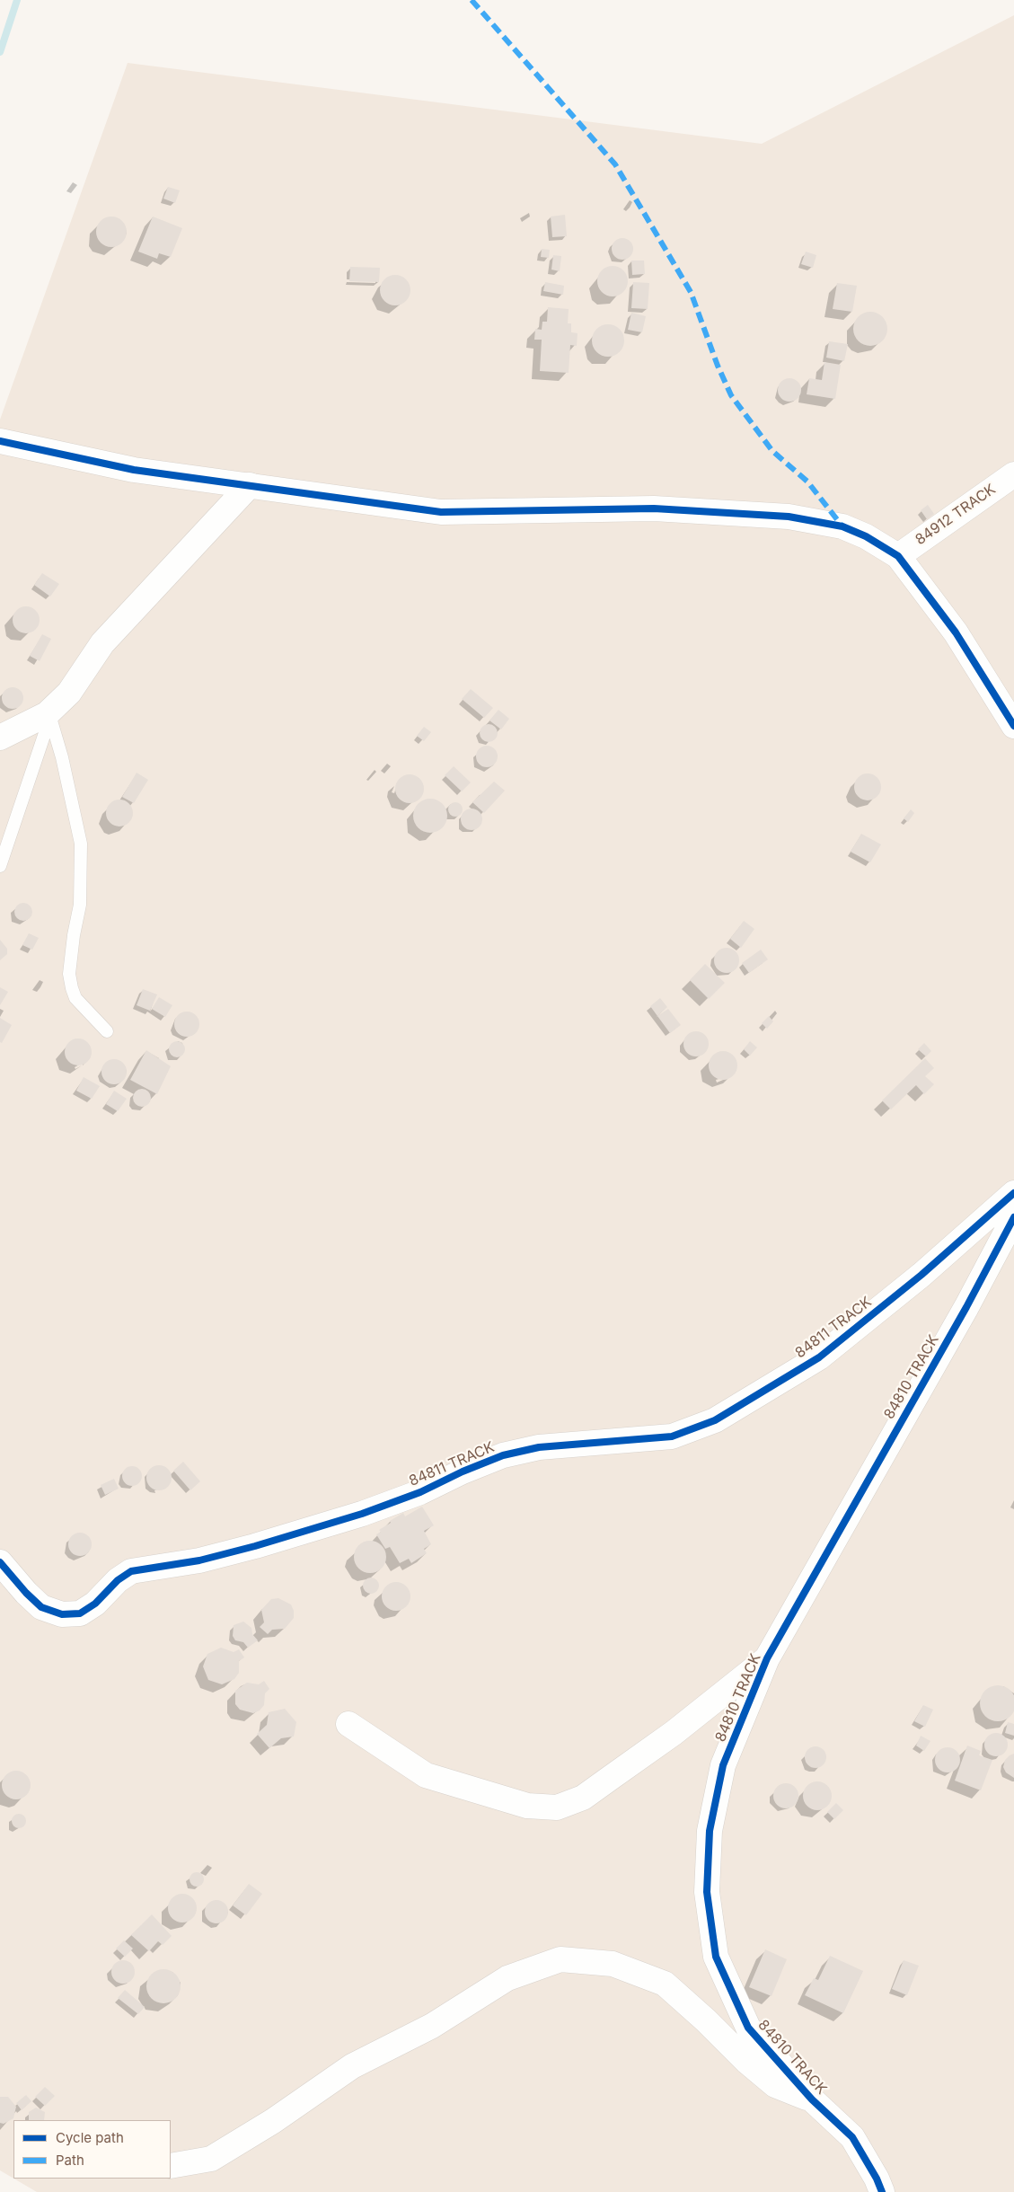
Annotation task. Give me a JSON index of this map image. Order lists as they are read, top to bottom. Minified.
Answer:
{"streets":{"street":["84912 TRACK","84811 TRACK","84810 TRACK"]},"legend":["Cycle path","Path"]}
